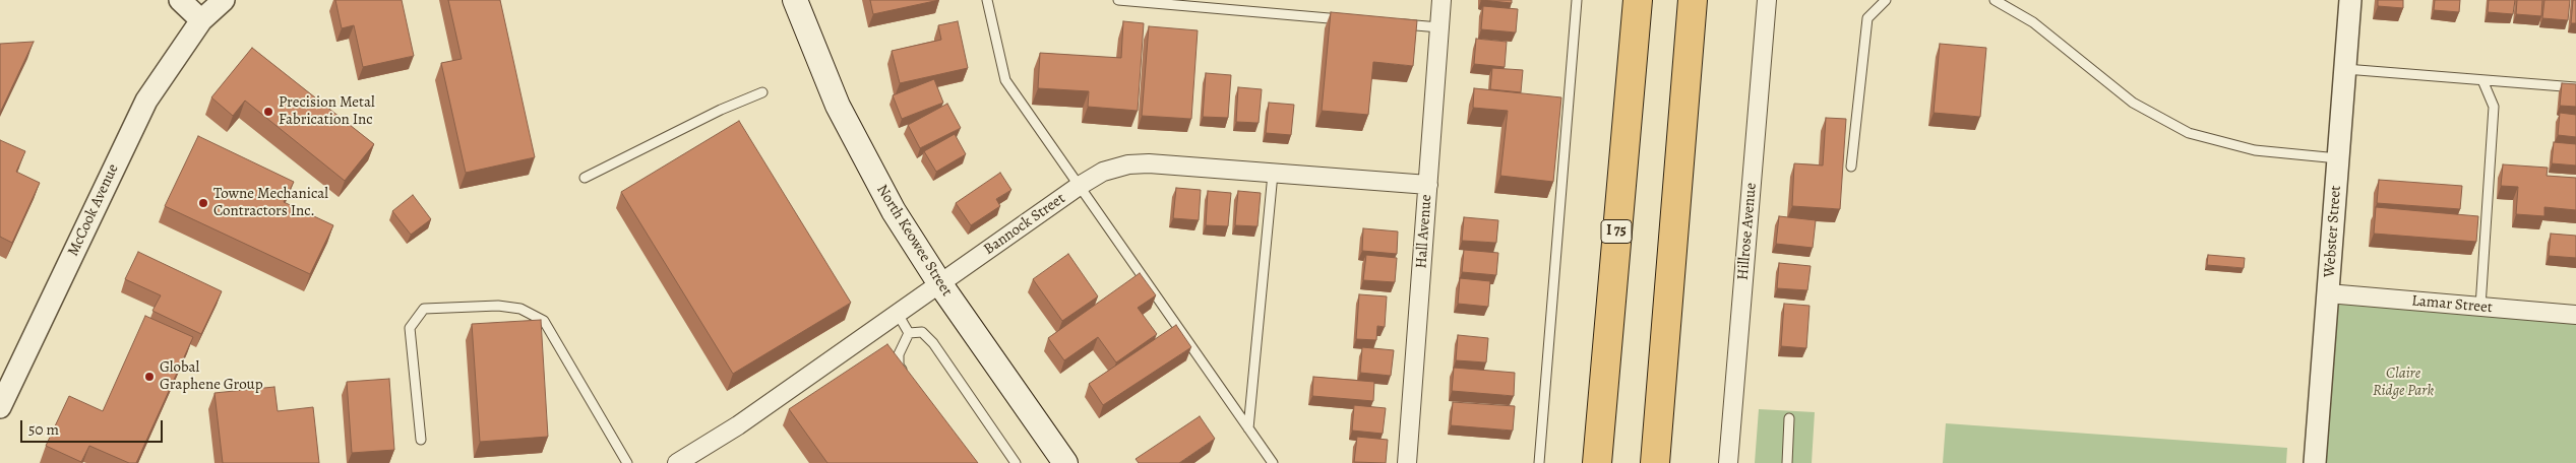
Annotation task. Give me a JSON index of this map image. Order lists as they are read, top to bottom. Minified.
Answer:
{"streets":{"highway":["I 75"],"main road":["North Keowee Street"],"street":["McCook Avenue","Bannock Street","Hall Avenue","Hillrose Avenue","Webster Street","Lamar Street"]},"crossings":[["Bannock Street","Hall Avenue"],["Bannock Street","North Keowee Street"],["Webster Street","Lamar Street"]],"parks":["Claire Ridge Park"],"places":["Precision Metal Fabrication Inc","Towne Mechanical Contractors Inc.","Global Graphene Group"],"scale_bar":"50 m"}
